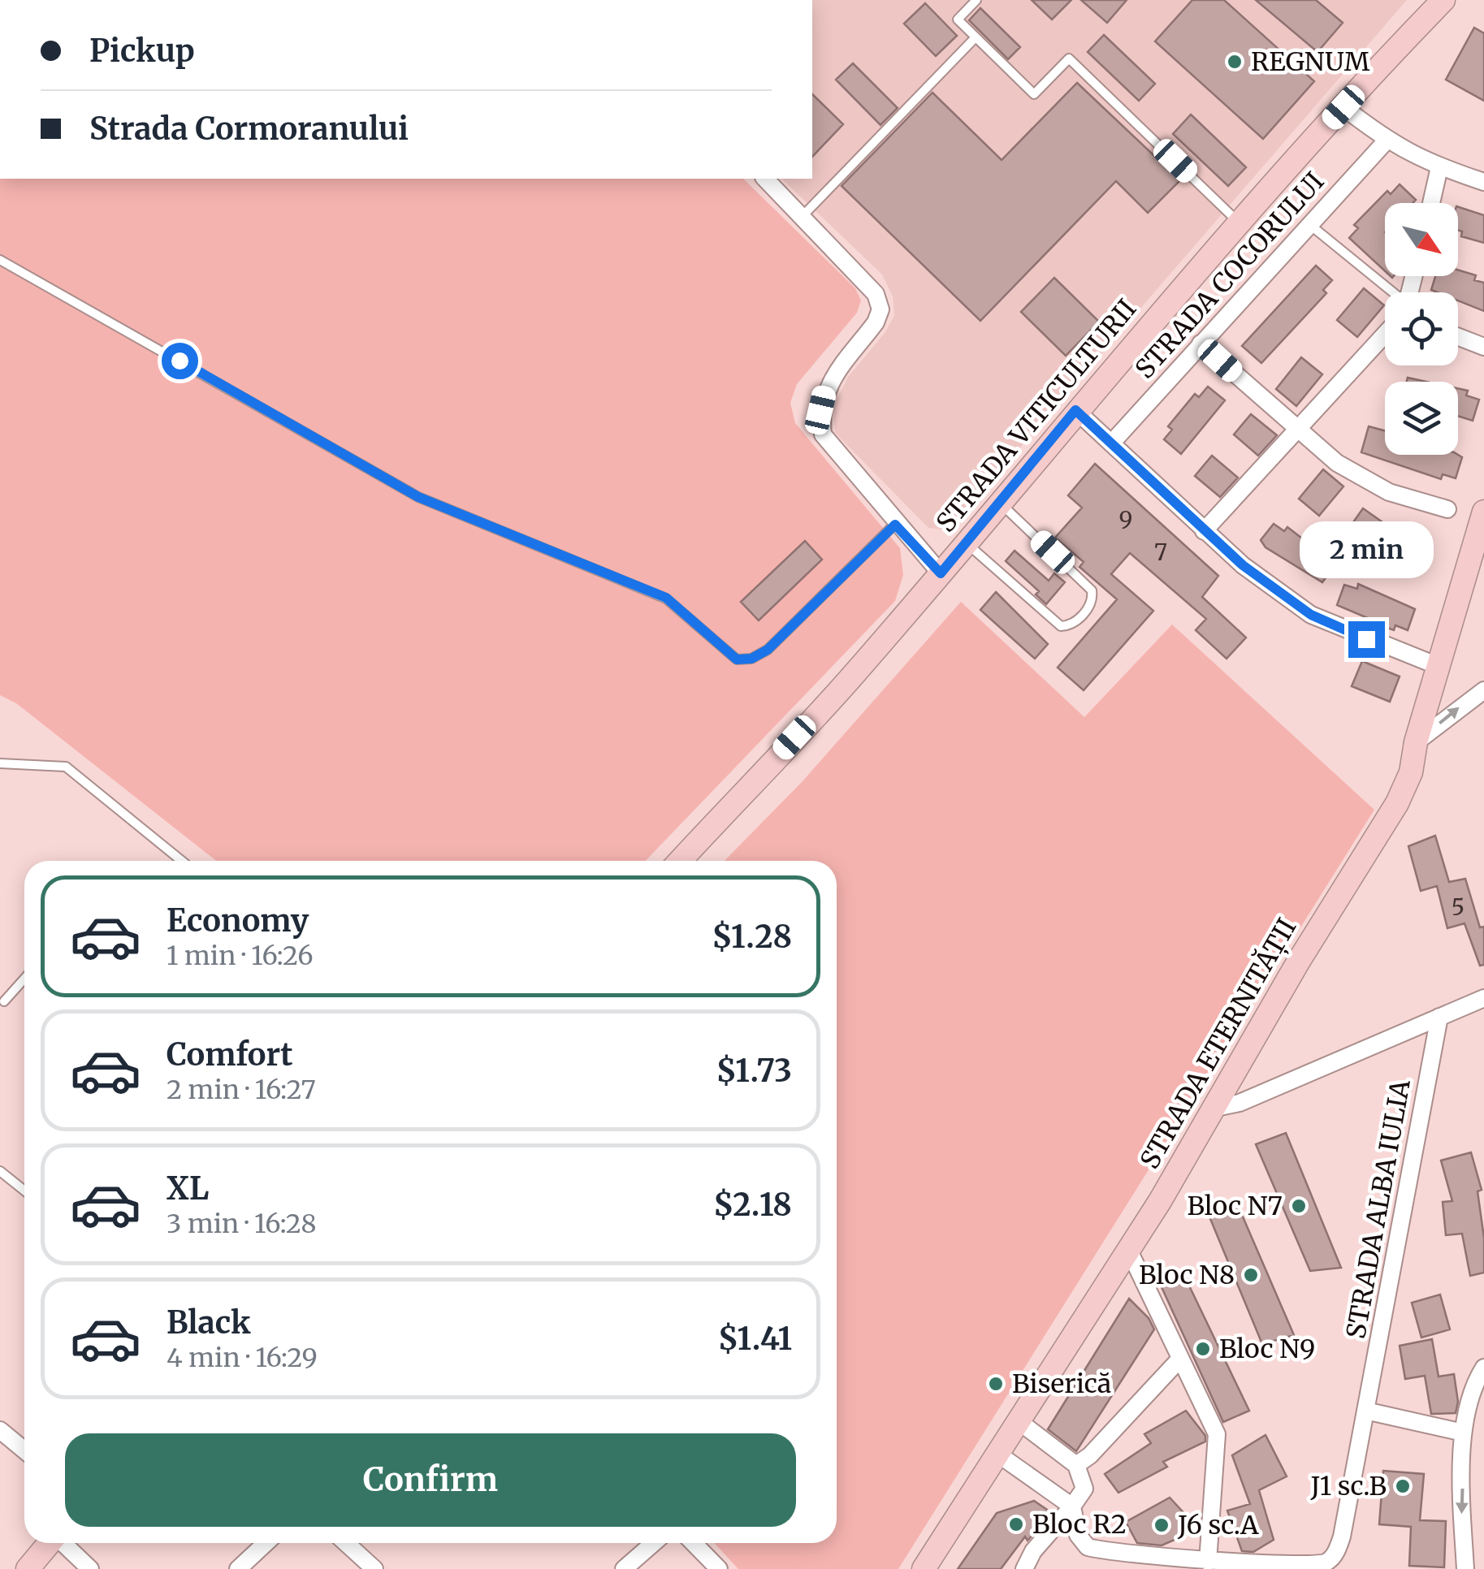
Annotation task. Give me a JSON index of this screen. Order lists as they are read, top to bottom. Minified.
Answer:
{"streets":{"main road":["STRADA VITICULTURII","STRADA ETERNITĂȚII"],"street":["STRADA COCORULUI","STRADA ALBA IULIA"]},"places":["REGNUM","Bloc N7","Bloc N8","Bloc N9","Biserică","J1 sc.B","Bloc R2","J6 sc.A"],"house_numbers":["9","7","5"],"north":"bottom right","page":{"banner":["Pickup","Strada Cormoranului"],"bubble":"2 min","list":[{"name":"Economy","note":"1 min · 16:26","value":"$1.28"},{"name":"Comfort","note":"2 min · 16:27","value":"$1.73"},{"name":"XL","note":"3 min · 16:28","value":"$2.18"},{"name":"Black","note":"4 min · 16:29","value":"$1.41"}],"buttons":"Confirm"}}
